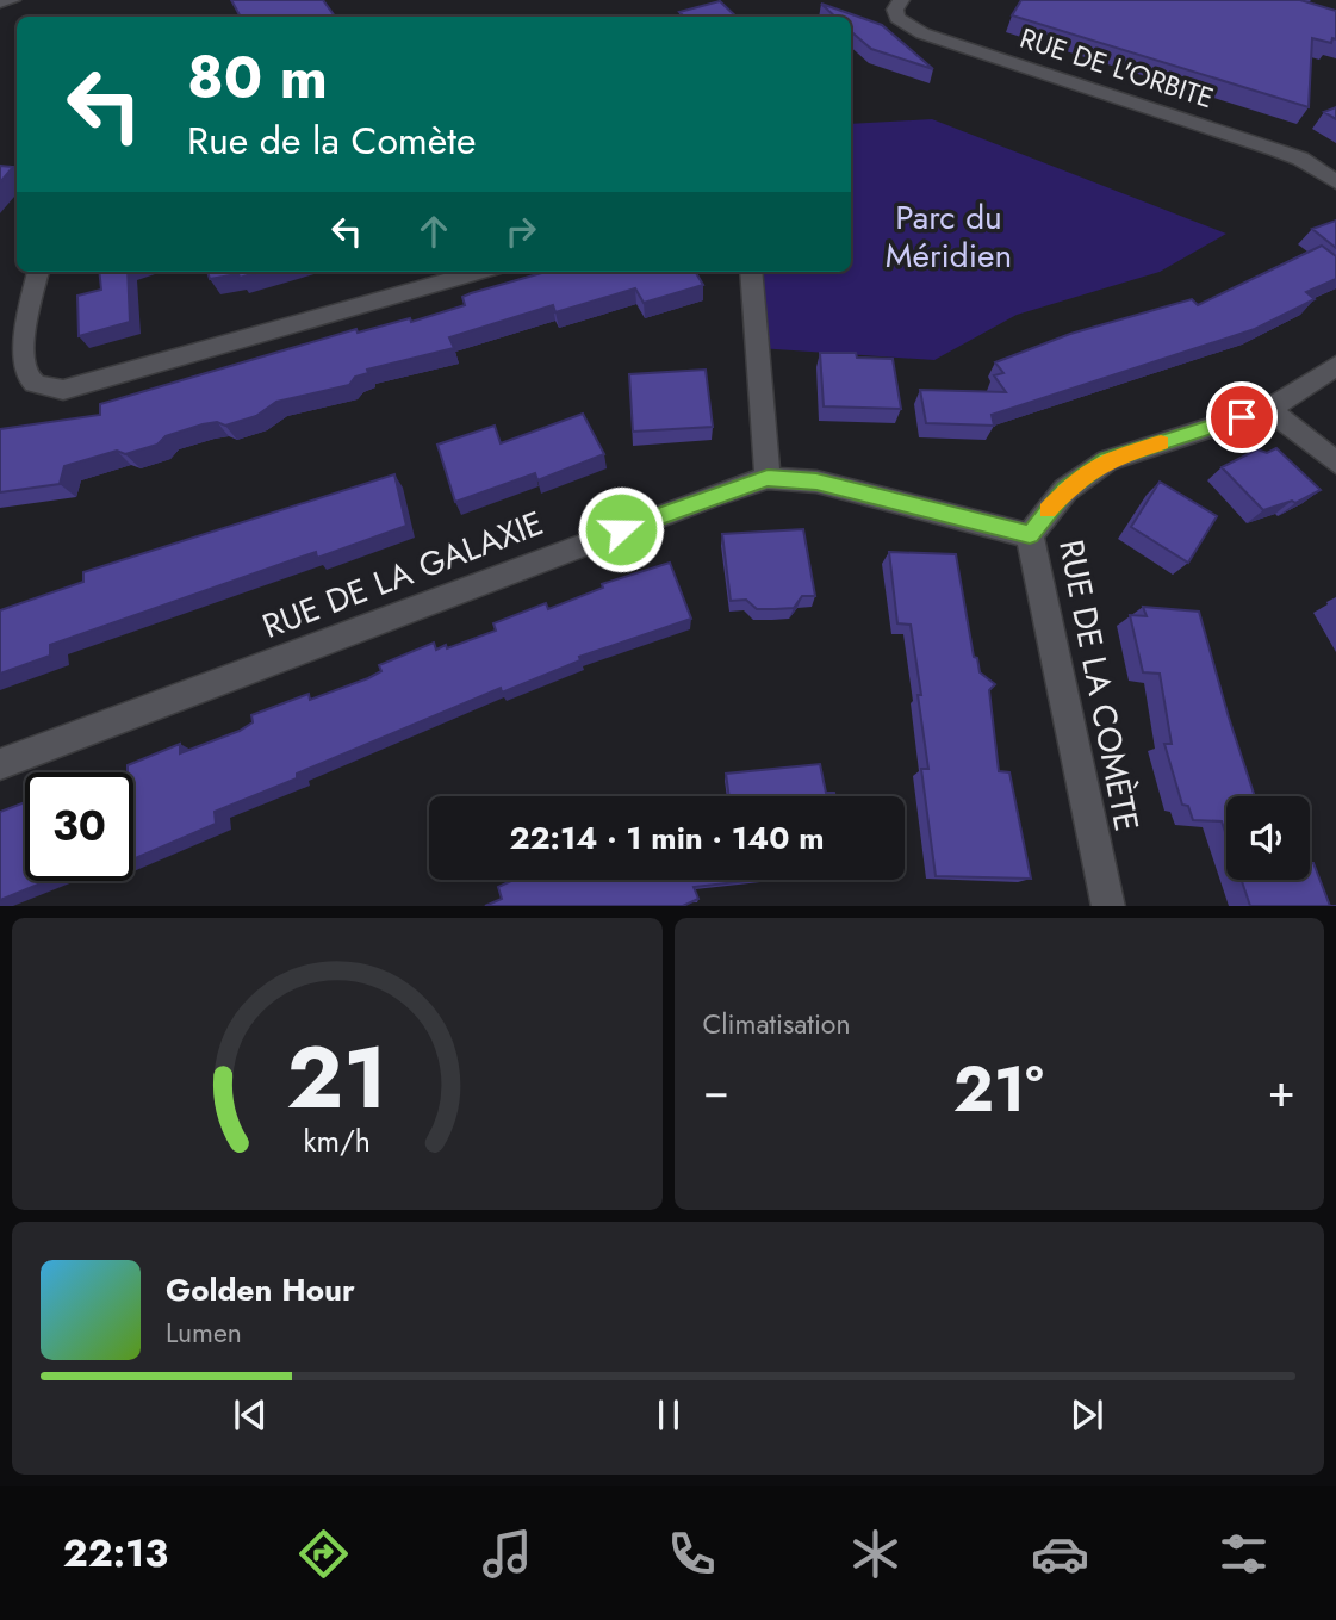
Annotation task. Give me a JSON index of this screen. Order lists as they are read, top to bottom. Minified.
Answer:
{"streets":{"street":["RUE DE L'ORBITE","RUE DE LA GALAXIE","RUE DE LA COMÈTE"]},"crossings":[["RUE DE LA GALAXIE","RUE DE LA COMÈTE"]],"parks":["Parc du Méridien"],"page":{"turn":["80 m","Rue de la Comète"],"limit":"30","trip":"22:14 · 1 min · 140 m","tile":"Climatisation","heat":["−","21°","+"],"song":["Golden Hour","Lumen"],"tabs":"22:13","gauge":["21","km/h"]}}
